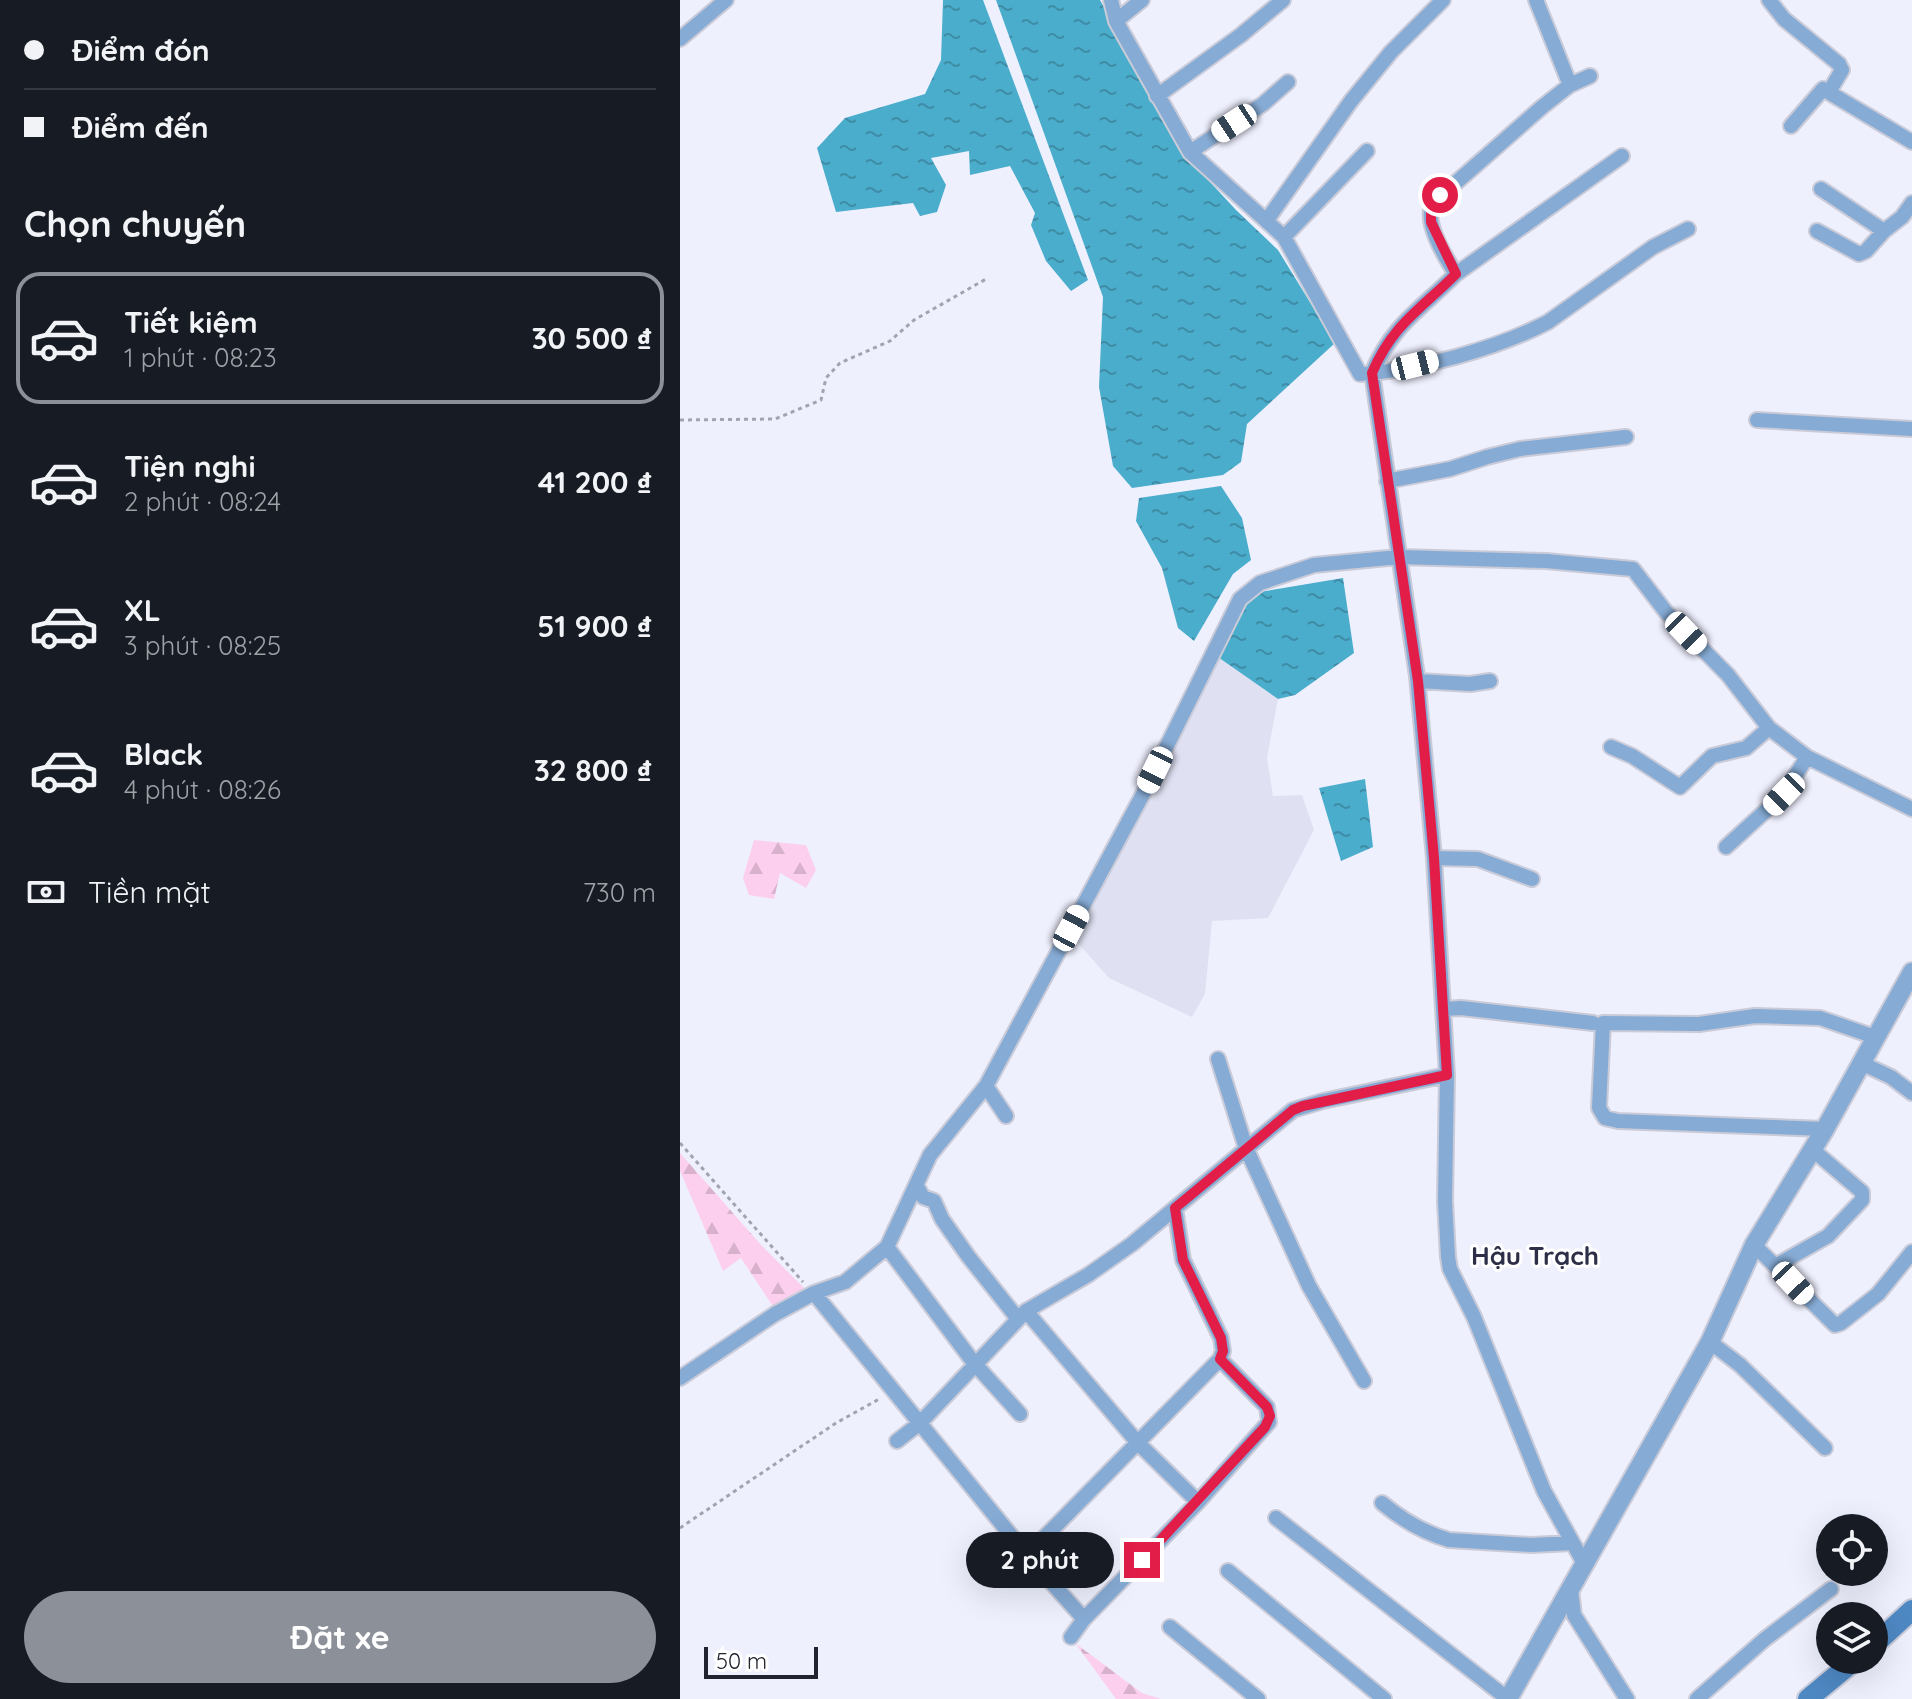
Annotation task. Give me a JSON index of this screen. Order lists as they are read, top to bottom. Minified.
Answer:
{"districts":["Hậu Trạch"],"scale_bar":"50 m","page":{"banner":["Điểm đón","Điểm đến"],"heading":"Chọn chuyến","list":[{"name":"Tiết kiệm","note":"1 phút · 08:23","value":"30 500 ₫"},{"name":"Tiện nghi","note":"2 phút · 08:24","value":"41 200 ₫"},{"name":"XL","note":"3 phút · 08:25","value":"51 900 ₫"},{"name":"Black","note":"4 phút · 08:26","value":"32 800 ₫"}],"pay":["Tiền mặt","730 m"],"bubble":"2 phút","buttons":"Đặt xe","scale":"50 m"}}
